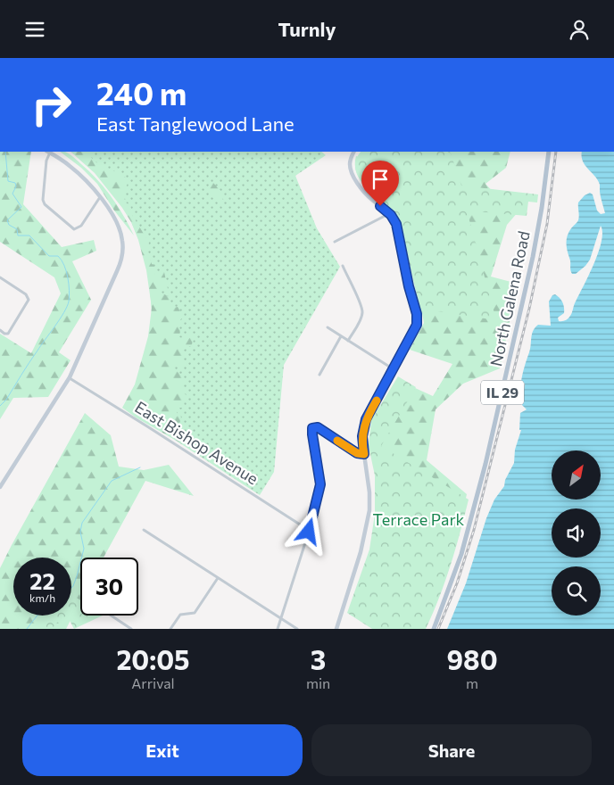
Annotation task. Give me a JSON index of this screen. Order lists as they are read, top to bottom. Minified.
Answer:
{"streets":{"main road":["North Galena Road","IL 29"],"street":["East Bishop Avenue"]},"parks":["Terrace Park"],"north":"top right","page":{"header":"Turnly","turn":["240 m","East Tanglewood Lane"],"speed":"22 km/h","limit":"30","eta":["20:05","Arrival","3","min","980","m"],"buttons":["Exit","Share"]}}
